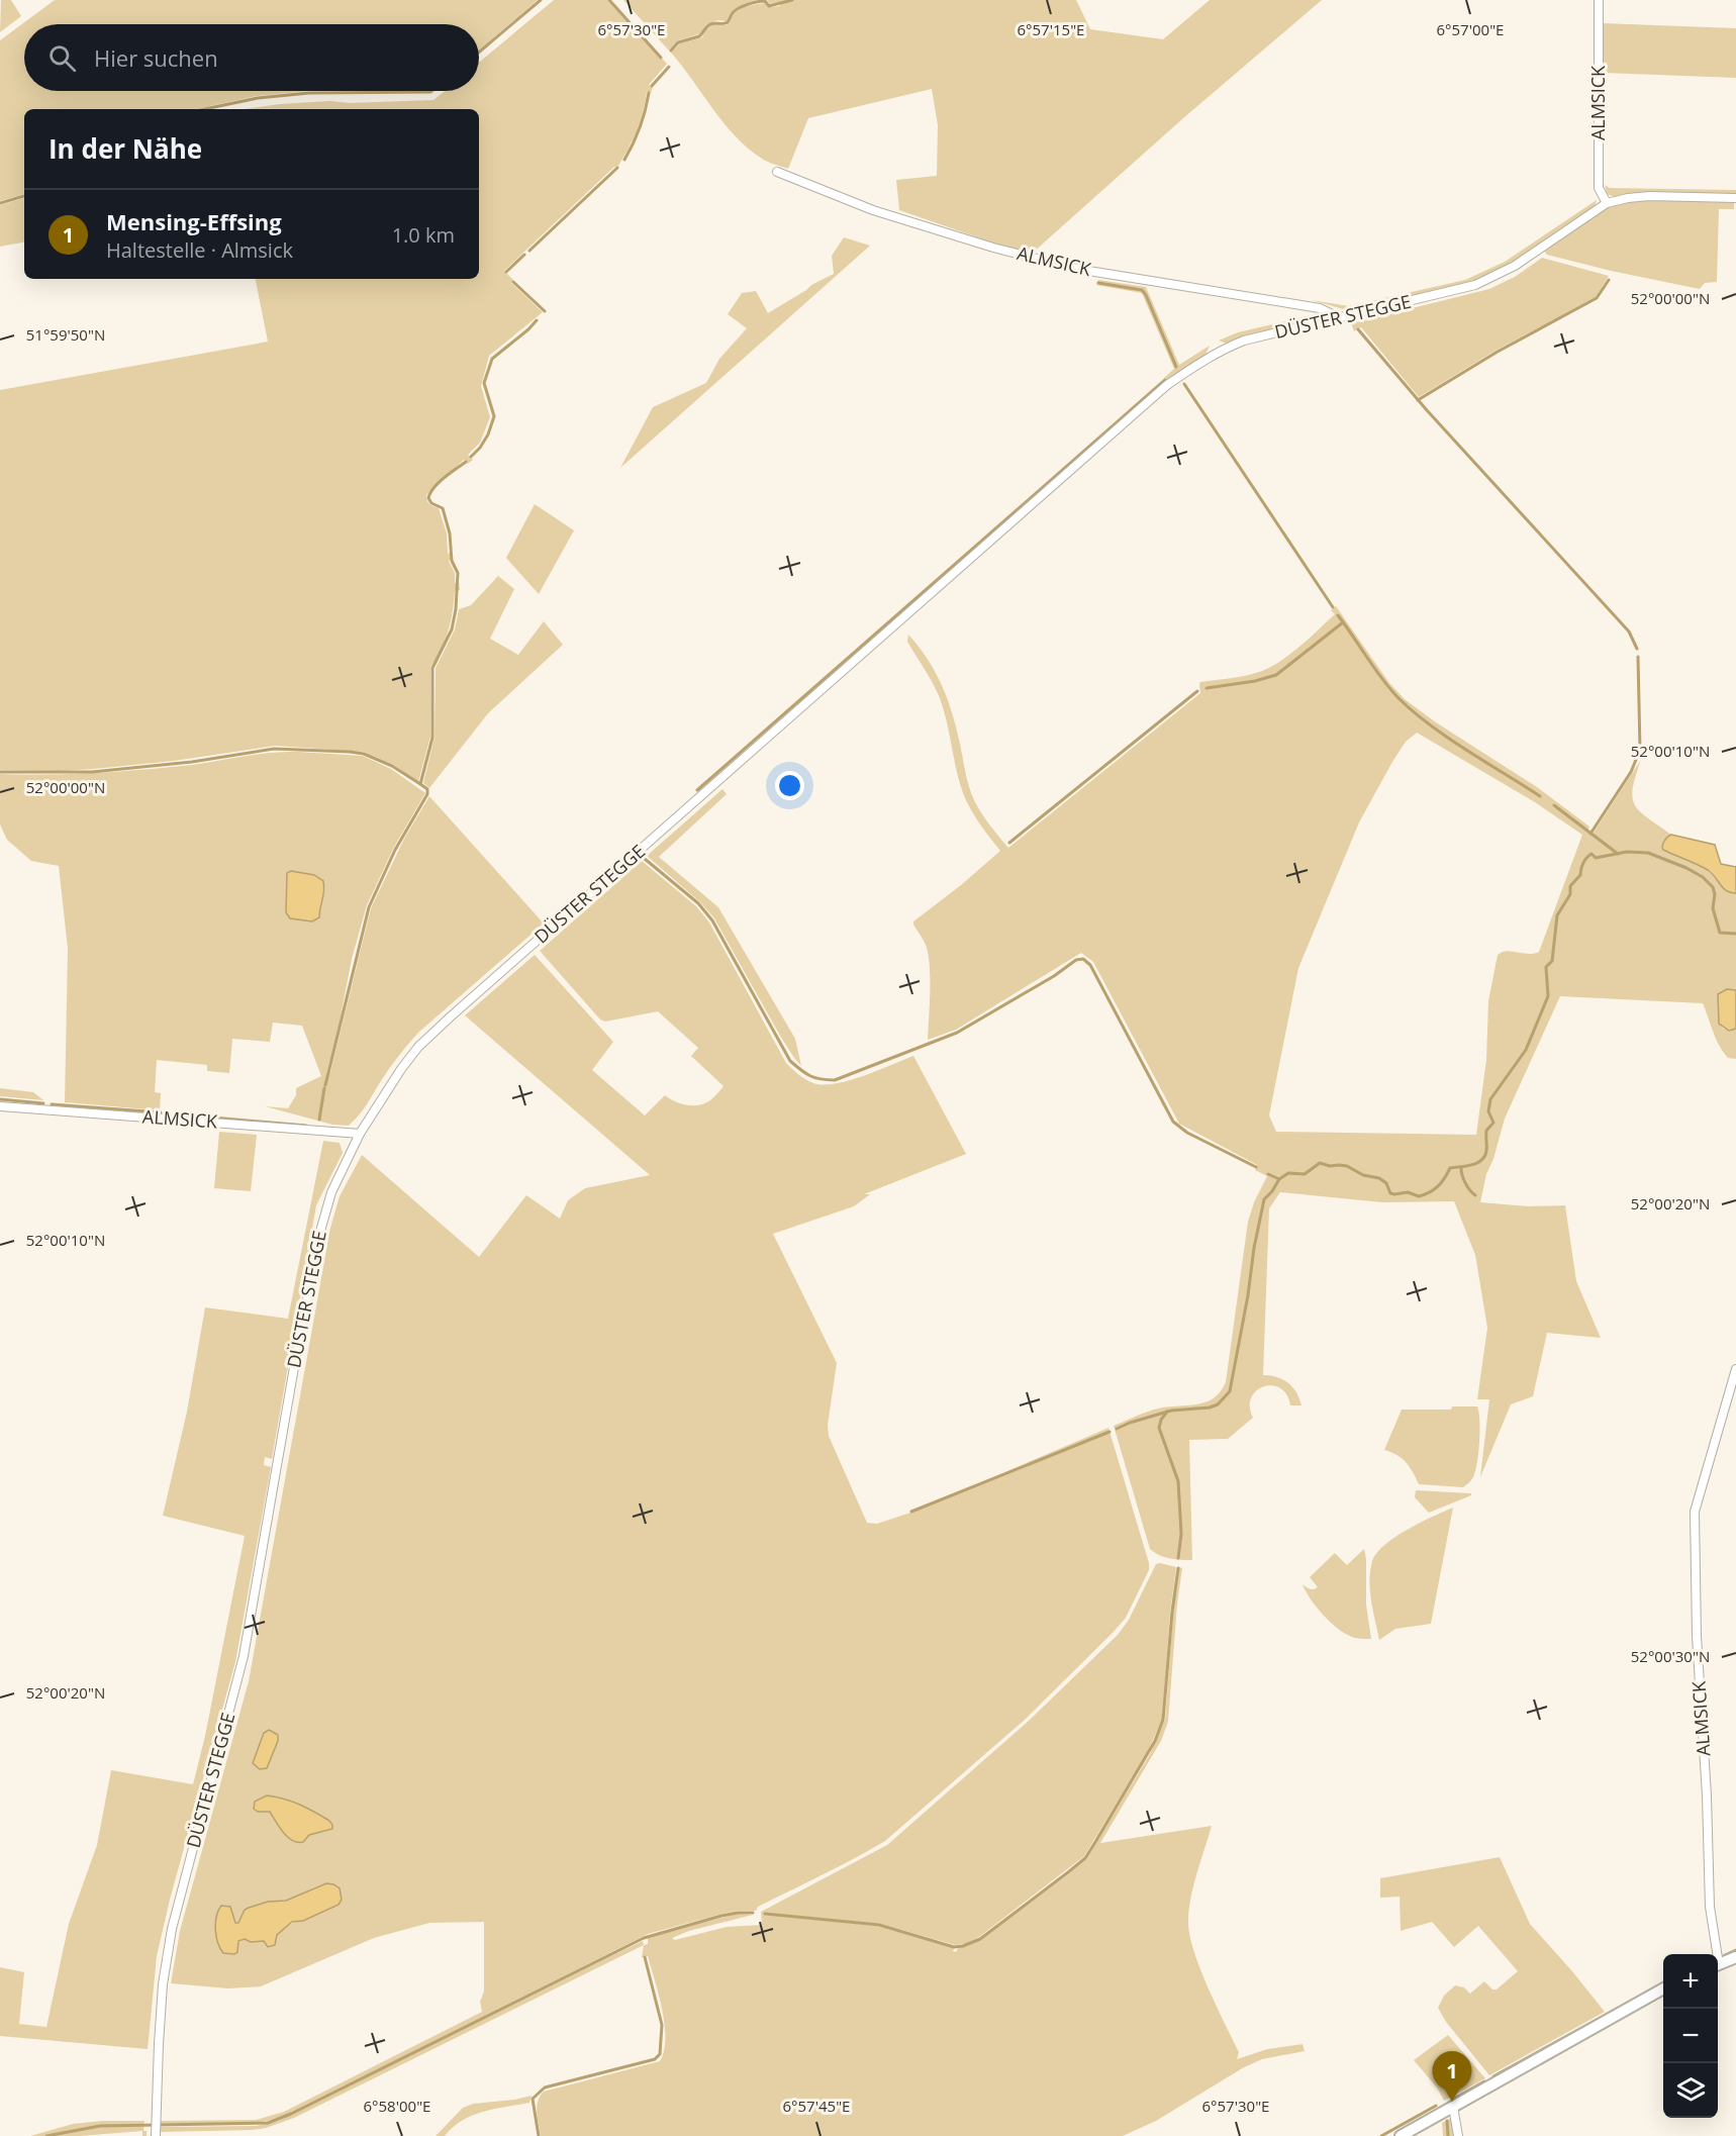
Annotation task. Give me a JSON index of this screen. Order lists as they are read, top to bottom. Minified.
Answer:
{"streets":{"street":["ALMSICK","DÜSTER STEGGE"]},"crossings":[["ALMSICK","DÜSTER STEGGE"]],"page":{"search":"Hier suchen","heading":"In der Nähe","list":[{"mark":"1","name":"Mensing-Effsing","note":"Haltestelle · Almsick","value":"1.0 km"}],"map_buttons":["+","−"],"pins":"1"},"coordinates":["6°57'30\"E","6°57'15\"E","6°57'00\"E","52°00'00\"N","51°59'50\"N","52°00'10\"N","52°00'20\"N","52°00'30\"N","6°58'00\"E","6°57'45\"E"]}
